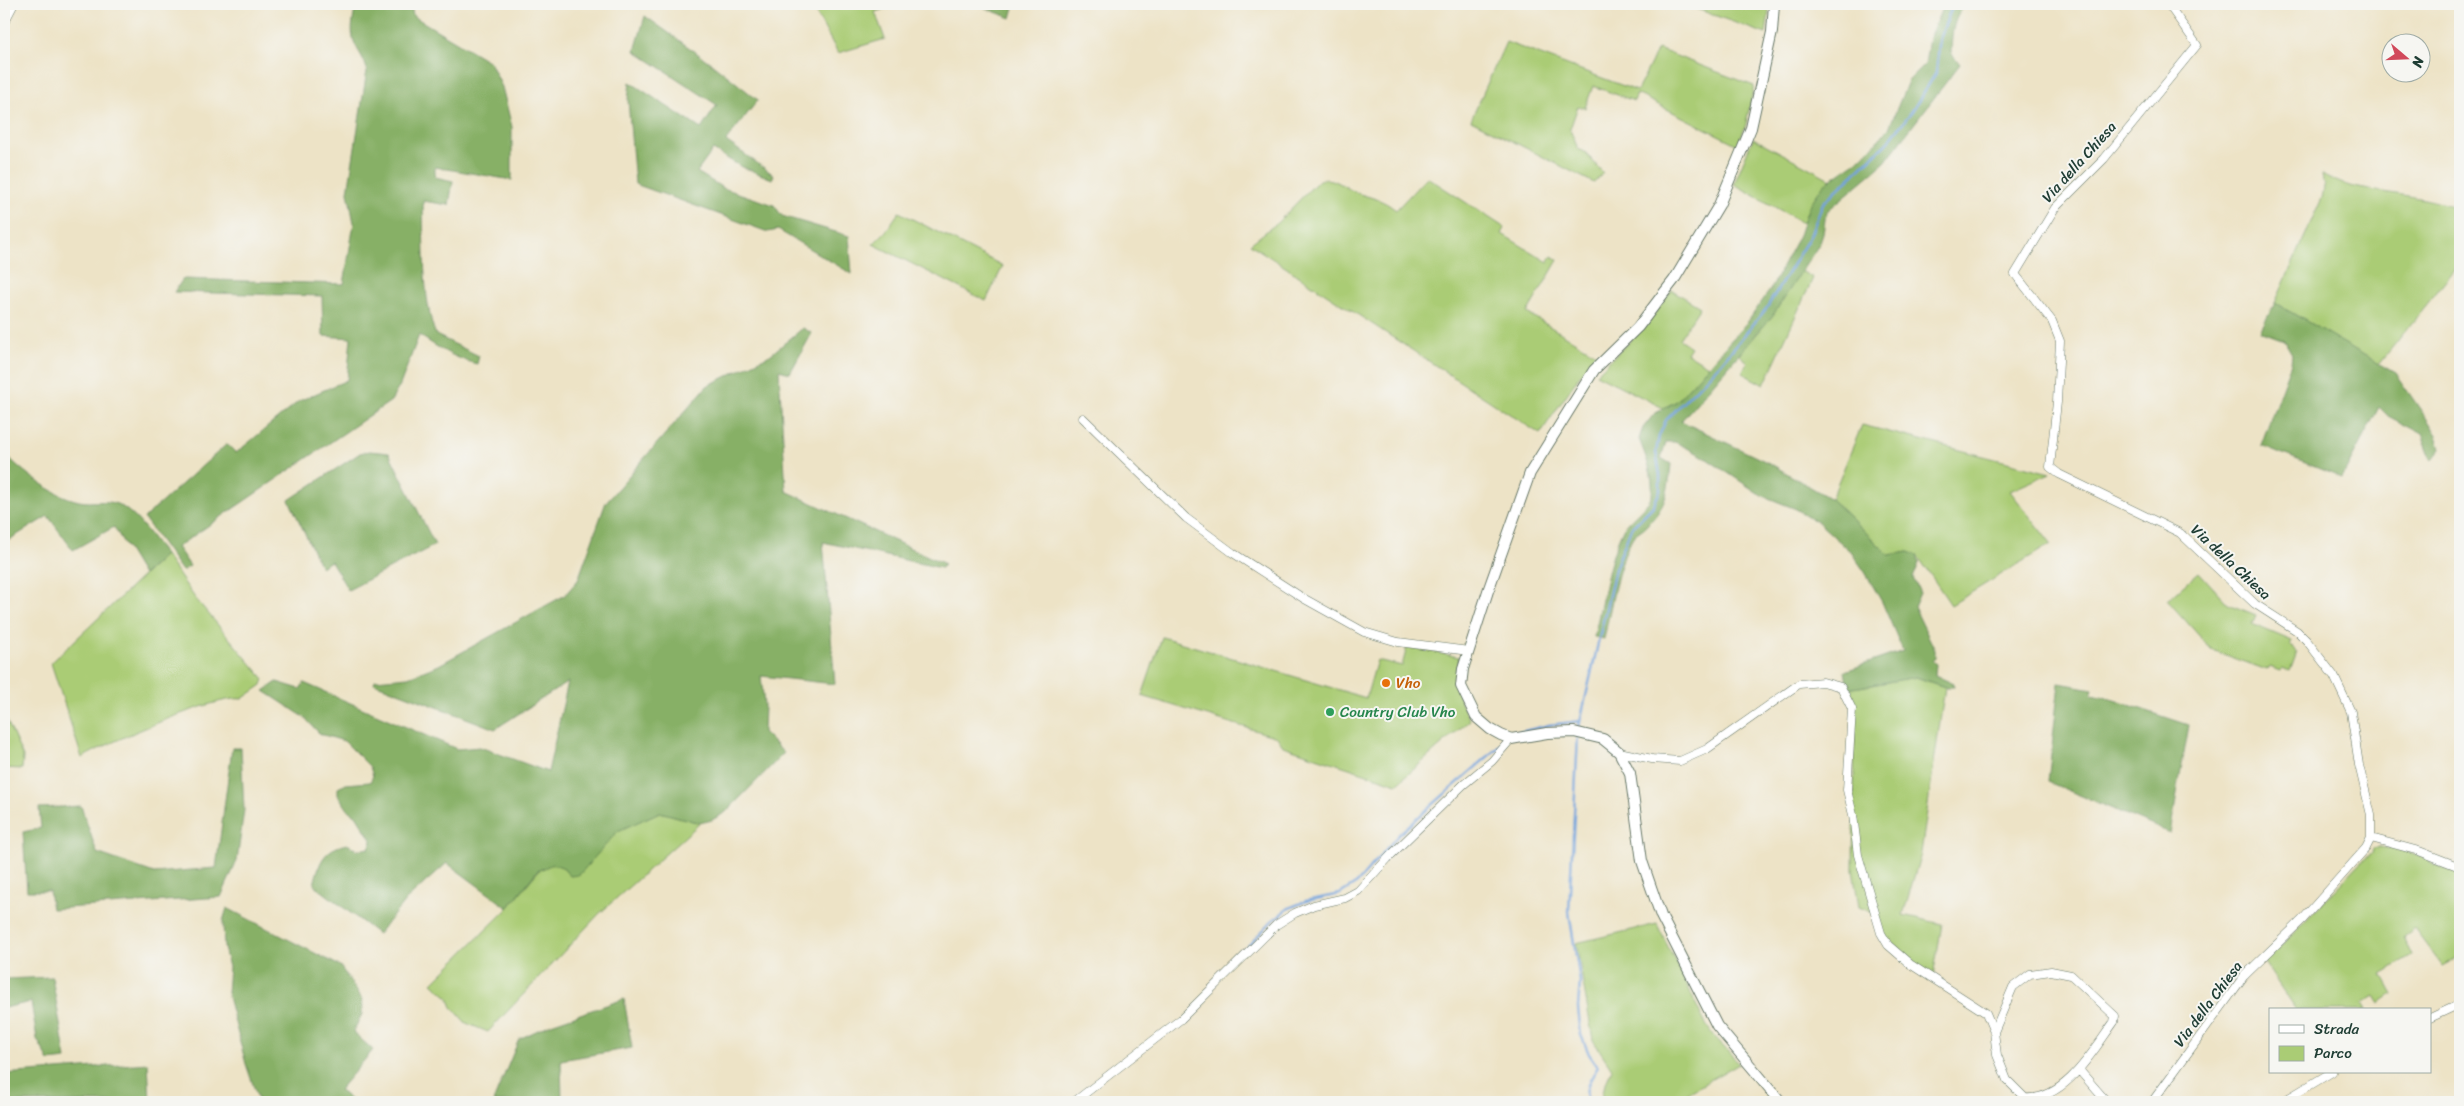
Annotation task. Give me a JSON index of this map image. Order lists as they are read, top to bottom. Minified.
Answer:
{"streets":{"street":["Via della Chiesa"]},"places":["Vho","Country Club Vho"],"legend":["Strada","Parco"],"north":"right"}
